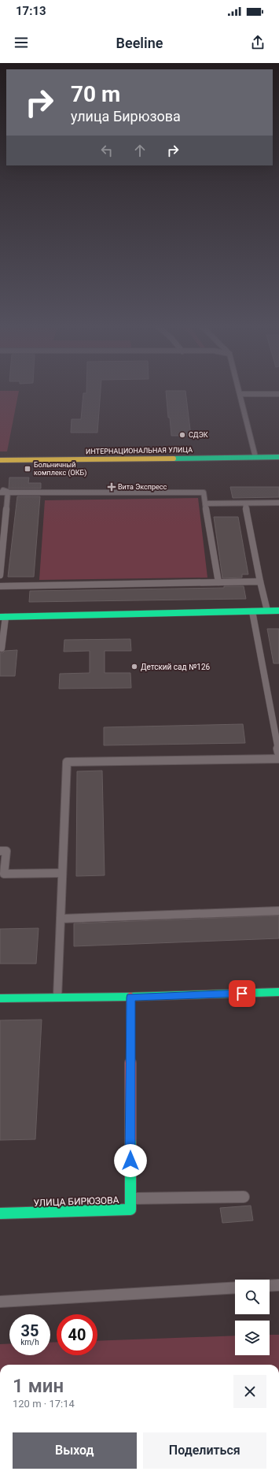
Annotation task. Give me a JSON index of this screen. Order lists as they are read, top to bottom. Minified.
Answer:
{"streets":{"street":["ИНТЕРНАЦИОНАЛЬНАЯ УЛИЦА","УЛИЦА БИРЮЗОВА"]},"places":{"other":["СДЭК","Детский сад №126"],"transit":["Больничный комплекс (ОКБ)"],"health":["Вита Экспресс"]},"page":{"status":"17:13","header":"Beeline","turn":["70 m","улица Бирюзова"],"speed":"35 km/h","limit":"40","heading":["1 мин","120 m · 17:14"],"buttons":["Выход","Поделиться"]}}
